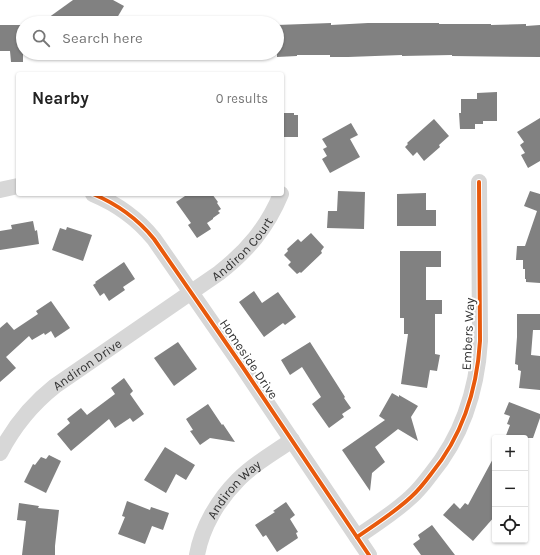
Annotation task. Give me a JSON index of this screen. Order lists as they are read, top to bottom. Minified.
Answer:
{"streets":{"street":["Andiron Court","Embers Way","Homeside Drive","Andiron Drive","Andiron Way"]},"crossings":[["Andiron Court","Homeside Drive"],["Andiron Court","Andiron Drive"],["Embers Way","Homeside Drive"],["Homeside Drive","Andiron Drive"],["Homeside Drive","Andiron Way"]],"page":{"search":"Search here","heading":["Nearby","0 results"],"map_buttons":["+","−"]}}
